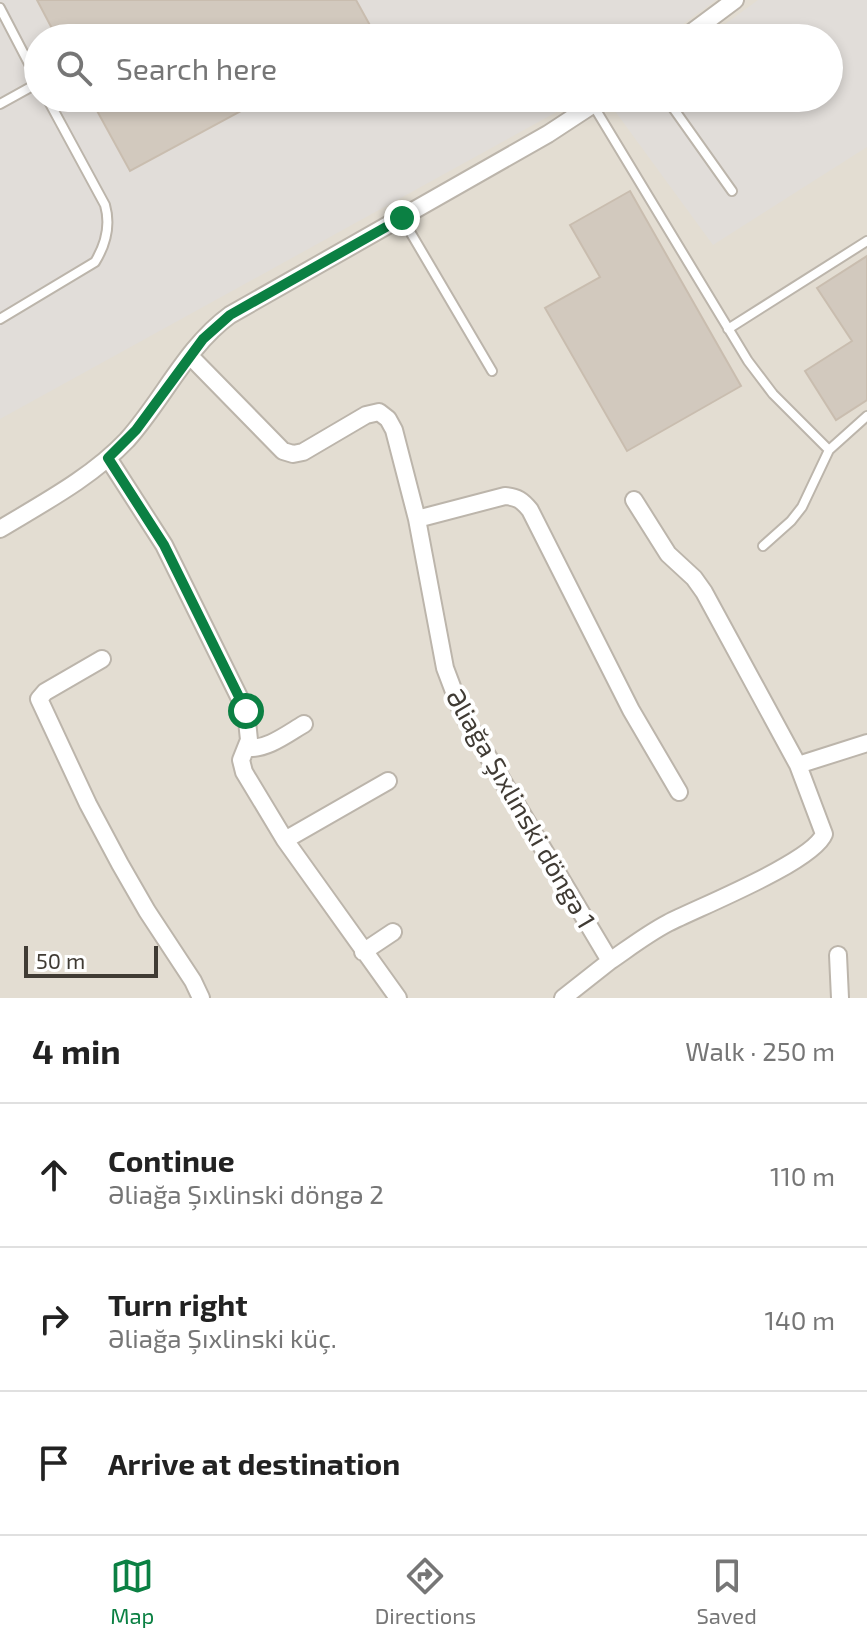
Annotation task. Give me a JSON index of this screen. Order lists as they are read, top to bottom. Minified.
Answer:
{"streets":{"street":["Əliağa Şıxlinski döngə 1"]},"scale_bar":"50 m","page":{"search":"Search here","scale":"50 m","heading":["4 min","Walk · 250 m"],"list":[["Continue","Əliağa Şıxlinski döngə 2","110 m"],["Turn right","Əliağa Şıxlinski küç.","140 m"],"Arrive at destination"],"nav":["Map","Directions","Saved"]}}
